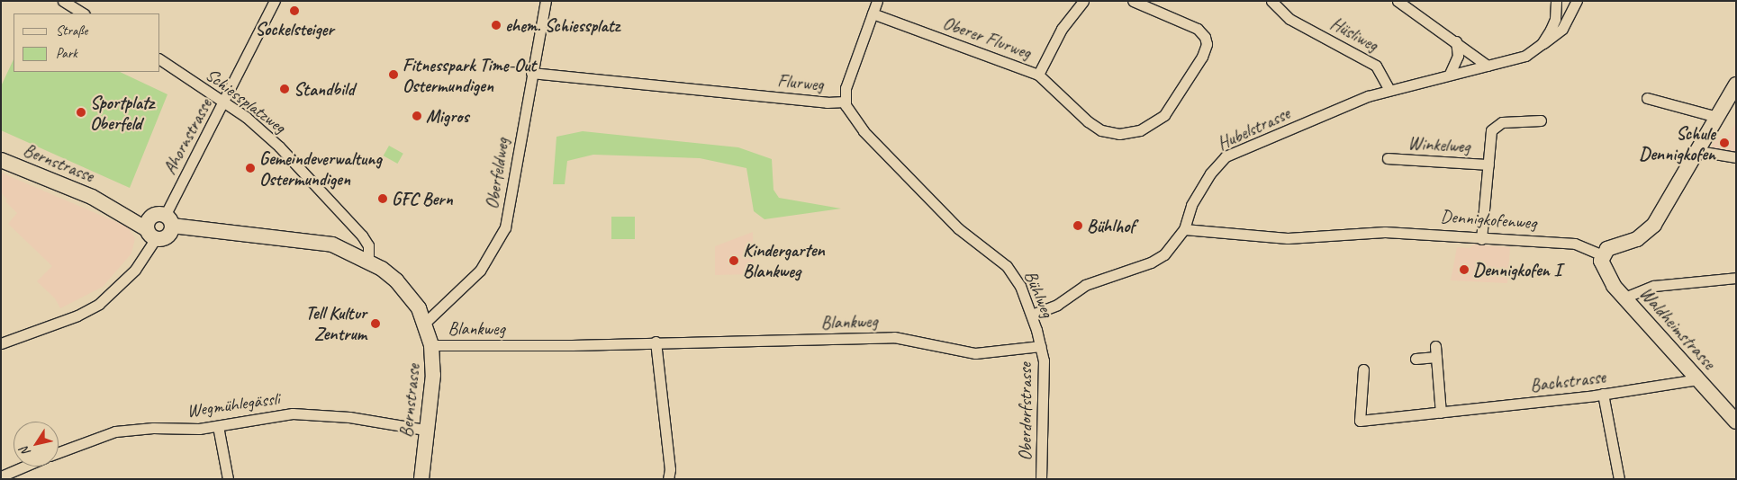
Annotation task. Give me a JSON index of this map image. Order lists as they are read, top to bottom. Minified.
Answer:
{"streets":{"main road":["Bernstrasse","Waldheimstrasse"],"street":["Hüsliweg","Oberer Flurweg","Flurweg","Schiessplatzweg","Hubelstrasse","Ahornstrasse","Winkelweg","Oberfeldweg","Dennigkofenweg","Bühlweg","Blankweg","Bachstrasse","Wegmühlegässli","Oberdorfstrasse"]},"crossings":[["Hüsliweg","Hubelstrasse"],["Flurweg","Oberfeldweg"],["Flurweg","Bühlweg"],["Schiessplatzweg","Ahornstrasse"],["Schiessplatzweg","Bernstrasse"],["Hubelstrasse","Dennigkofenweg"],["Hubelstrasse","Bühlweg"],["Ahornstrasse","Bernstrasse"],["Winkelweg","Dennigkofenweg"],["Bernstrasse","Oberfeldweg"],["Bernstrasse","Blankweg"],["Bernstrasse","Wegmühlegässli"],["Dennigkofenweg","Waldheimstrasse"],["Bühlweg","Blankweg"],["Bühlweg","Oberdorfstrasse"],["Blankweg","Oberdorfstrasse"],["Waldheimstrasse","Bachstrasse"]],"places":["Sockelsteiger","ehem. Schiessplatz","Fitnesspark Time-Out Ostermundigen","Standbild","Sportplatz Oberfeld","Migros","Schule Dennigkofen","Gemeindeverwaltung Ostermundigen","GFC Bern","Bühlhof","Kindergarten Blankweg","Dennigkofen I","Tell Kultur Zentrum"],"legend":["Straße","Park"],"north":"bottom left"}
